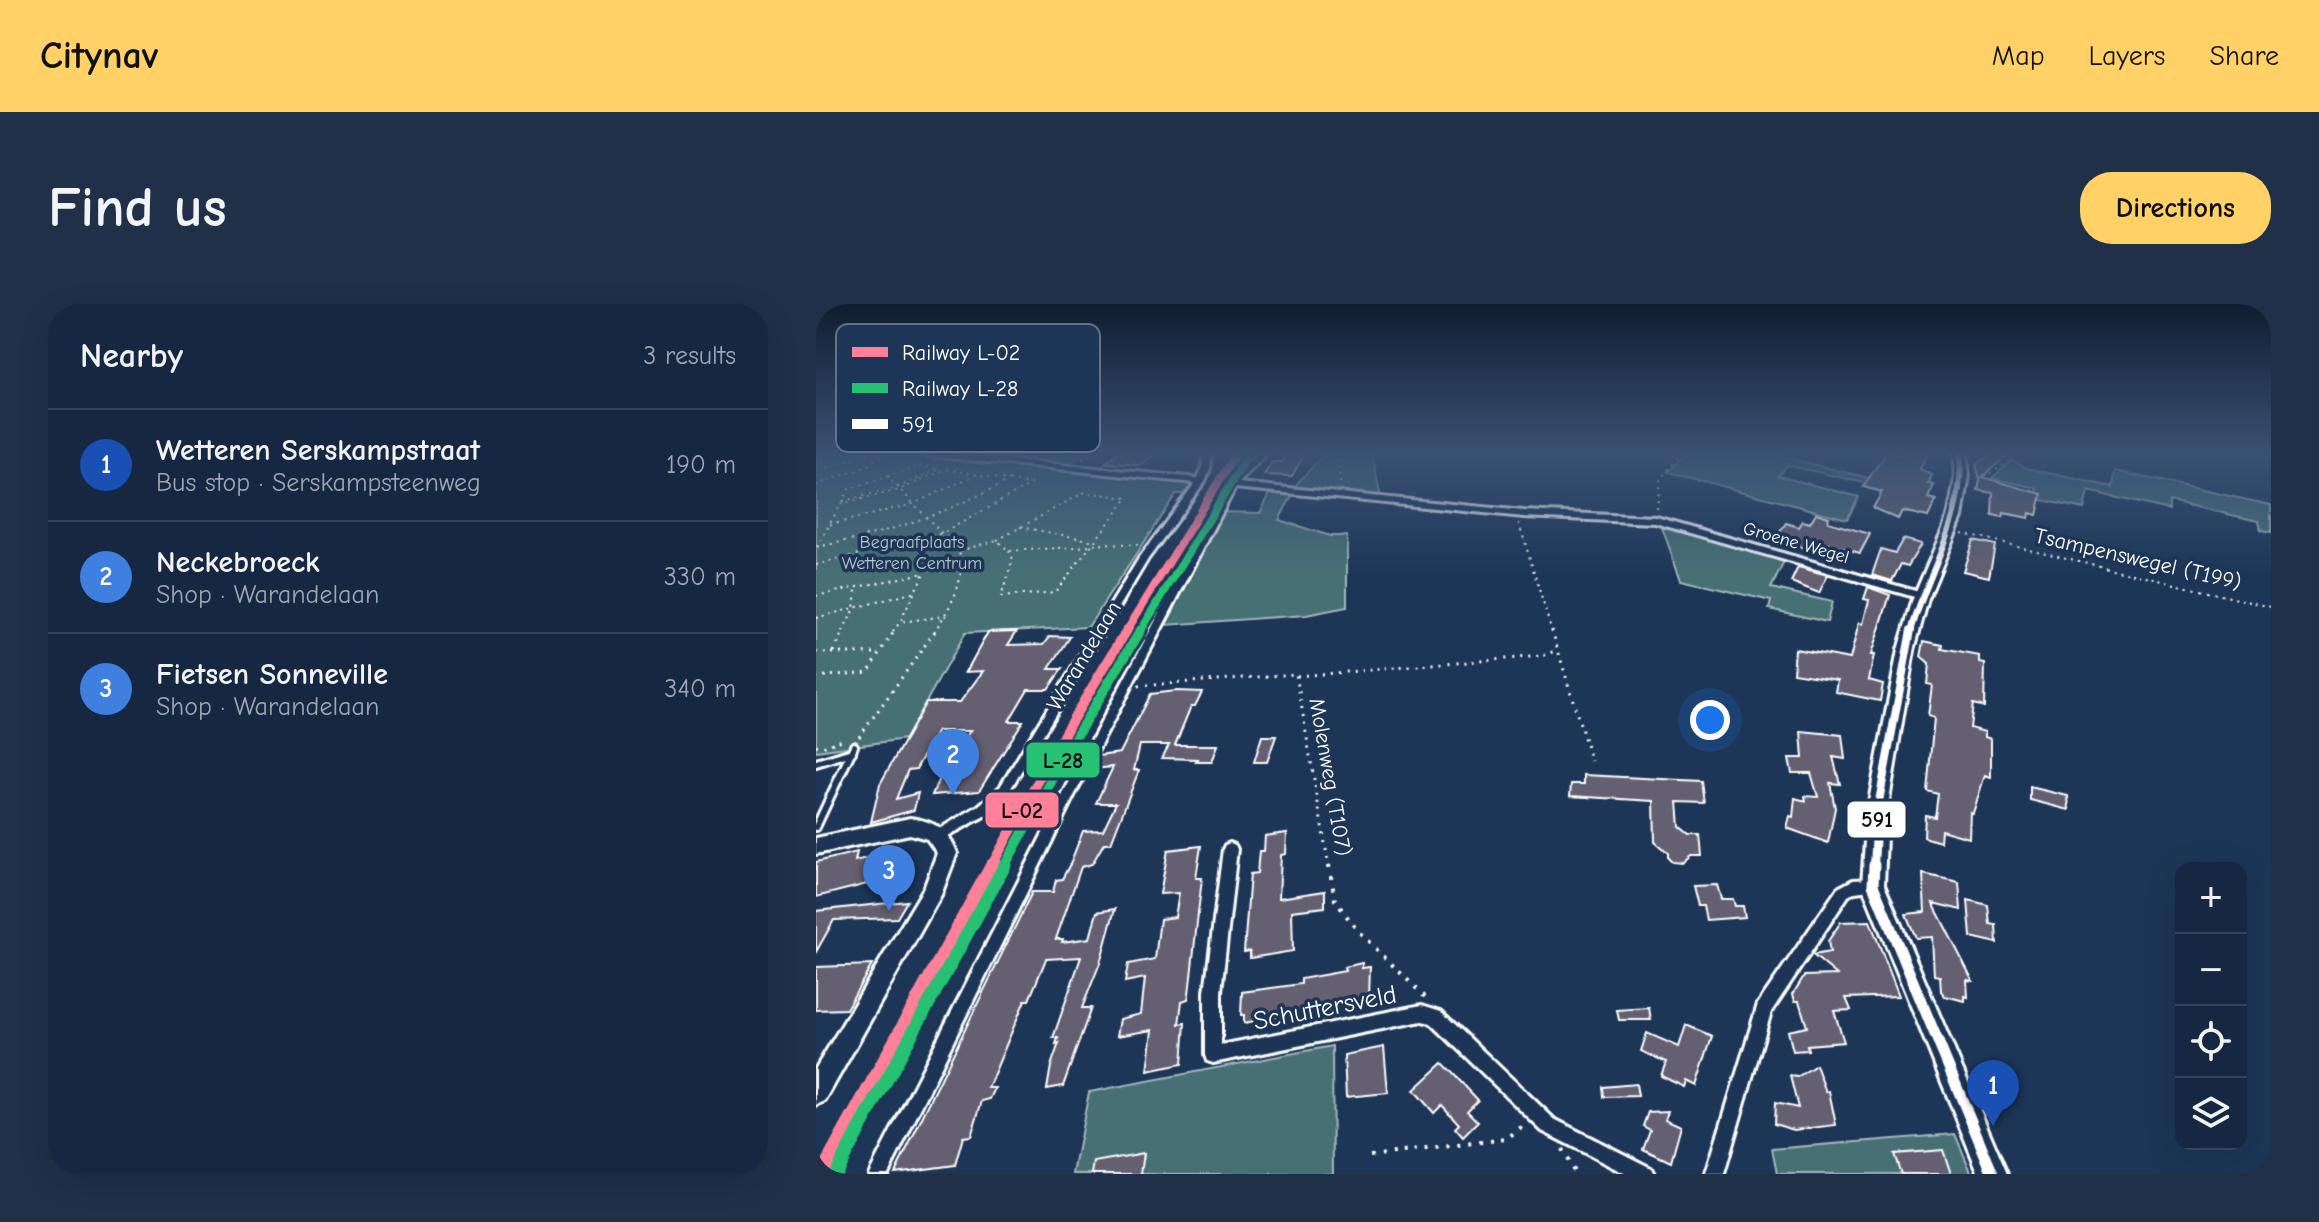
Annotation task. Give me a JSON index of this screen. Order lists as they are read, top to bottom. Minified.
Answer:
{"streets":{"street":["Groene Wegel","Warandelaan","Schuttersveld"],"path":["Tsampenswegel (T199)","Molenweg (T107)"]},"crossings":[["Molenweg (T107)","Schuttersveld"]],"parks":["Begraafplaats Wetteren Centrum"],"lines":["rail line L-02","rail line L-28","transit line 591"],"legend":["Railway L-02","Railway L-28","591"],"page":{"header":"Citynav","nav":["Map","Layers","Share"],"buttons":"Directions","title":"Find us","heading":["Nearby","3 results"],"list":[{"mark":"1","name":"Wetteren Serskampstraat","note":"Bus stop · Serskampsteenweg","value":"190 m"},{"mark":"2","name":"Neckebroeck","note":"Shop · Warandelaan","value":"330 m"},{"mark":"3","name":"Fietsen Sonneville","note":"Shop · Warandelaan","value":"340 m"}],"pins":["2","3","1"],"map_buttons":["+","−"]}}
